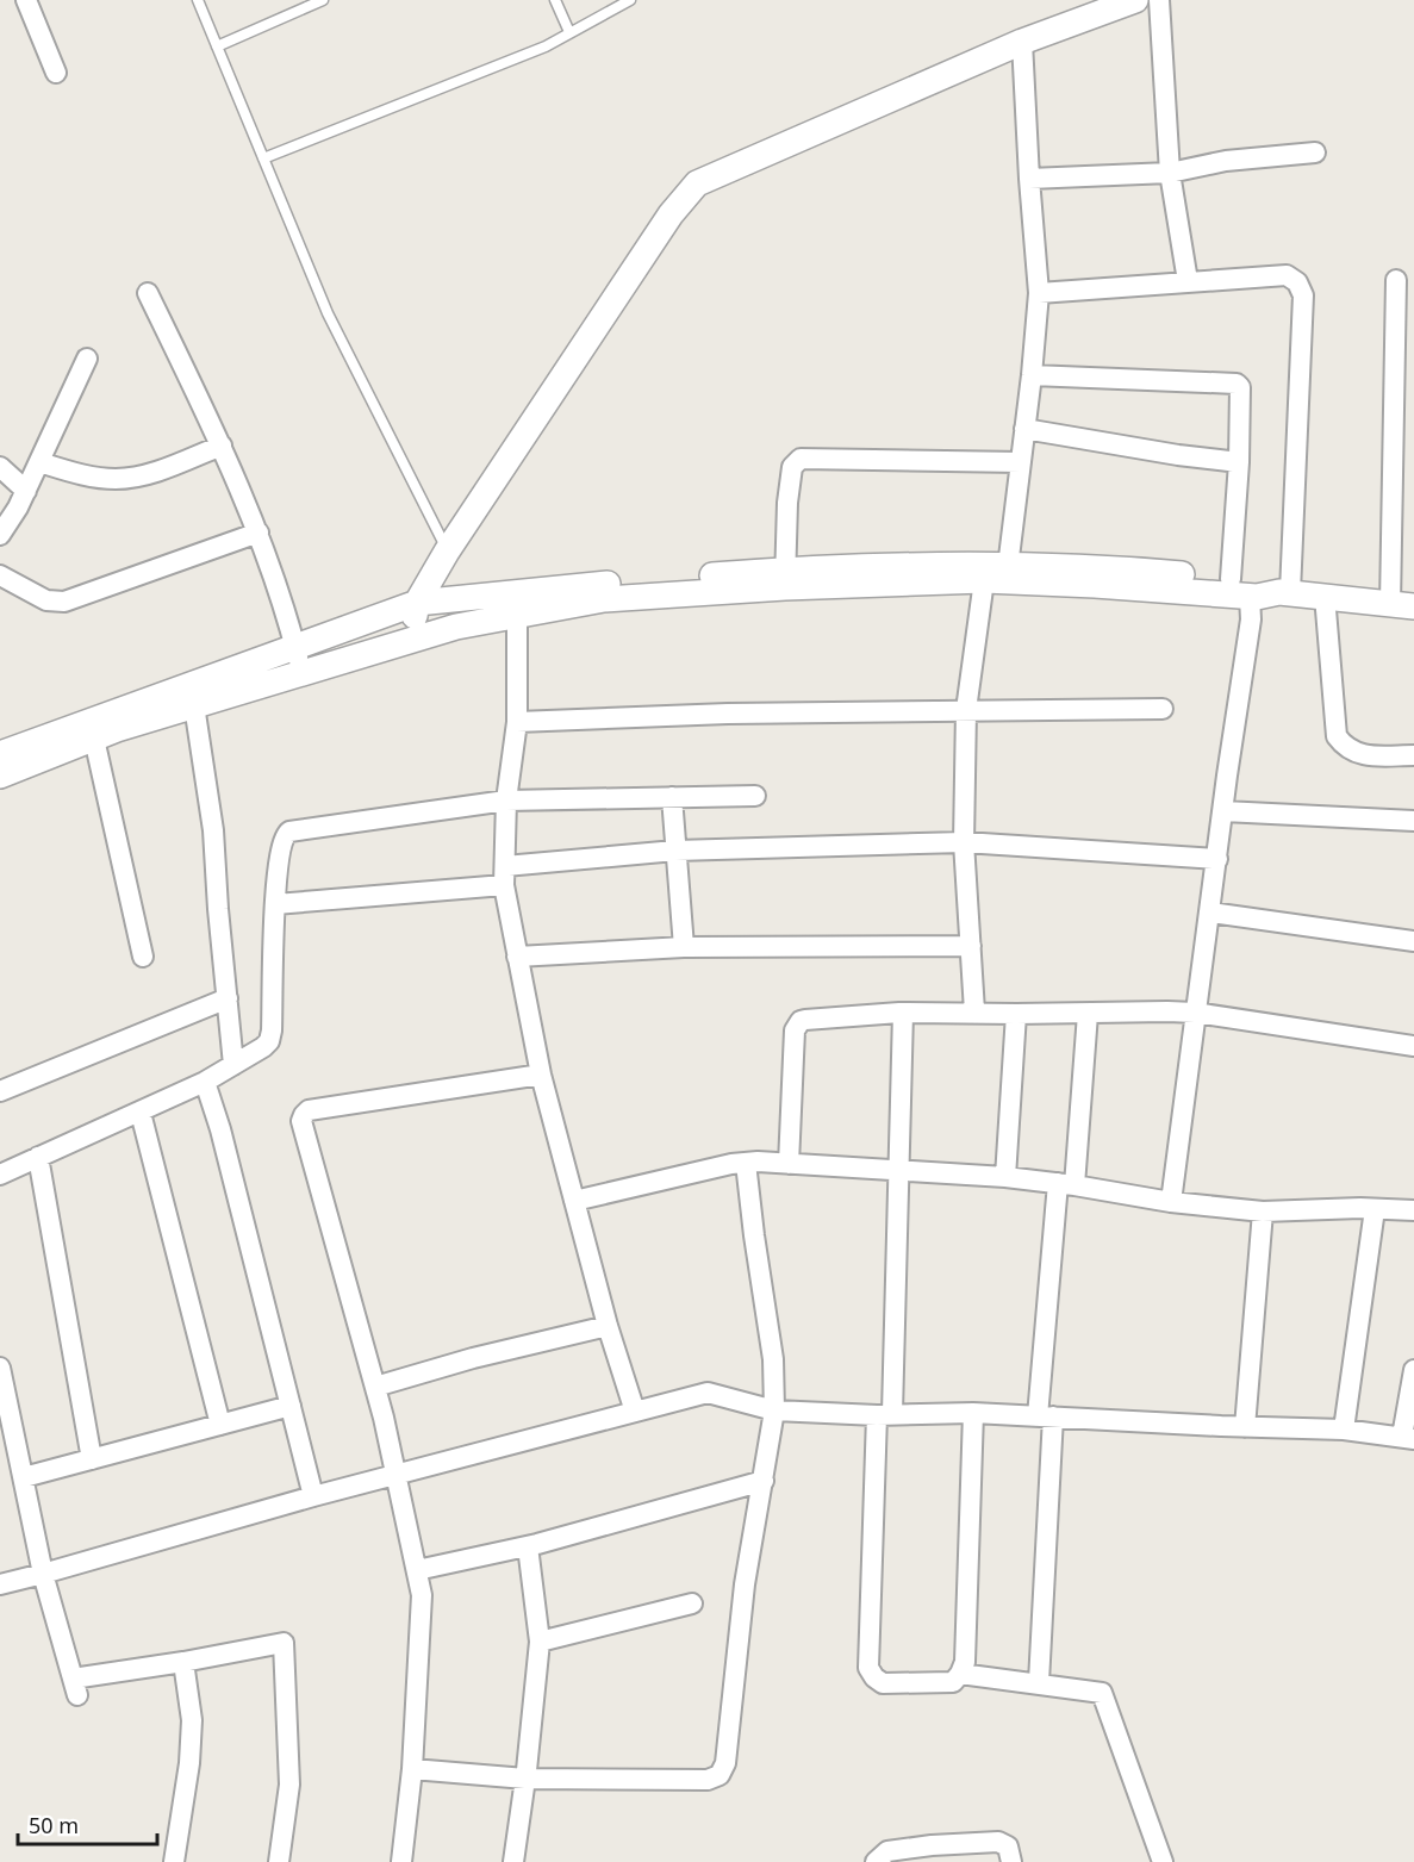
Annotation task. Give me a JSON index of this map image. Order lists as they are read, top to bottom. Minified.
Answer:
{"scale_bar":"50 m"}
